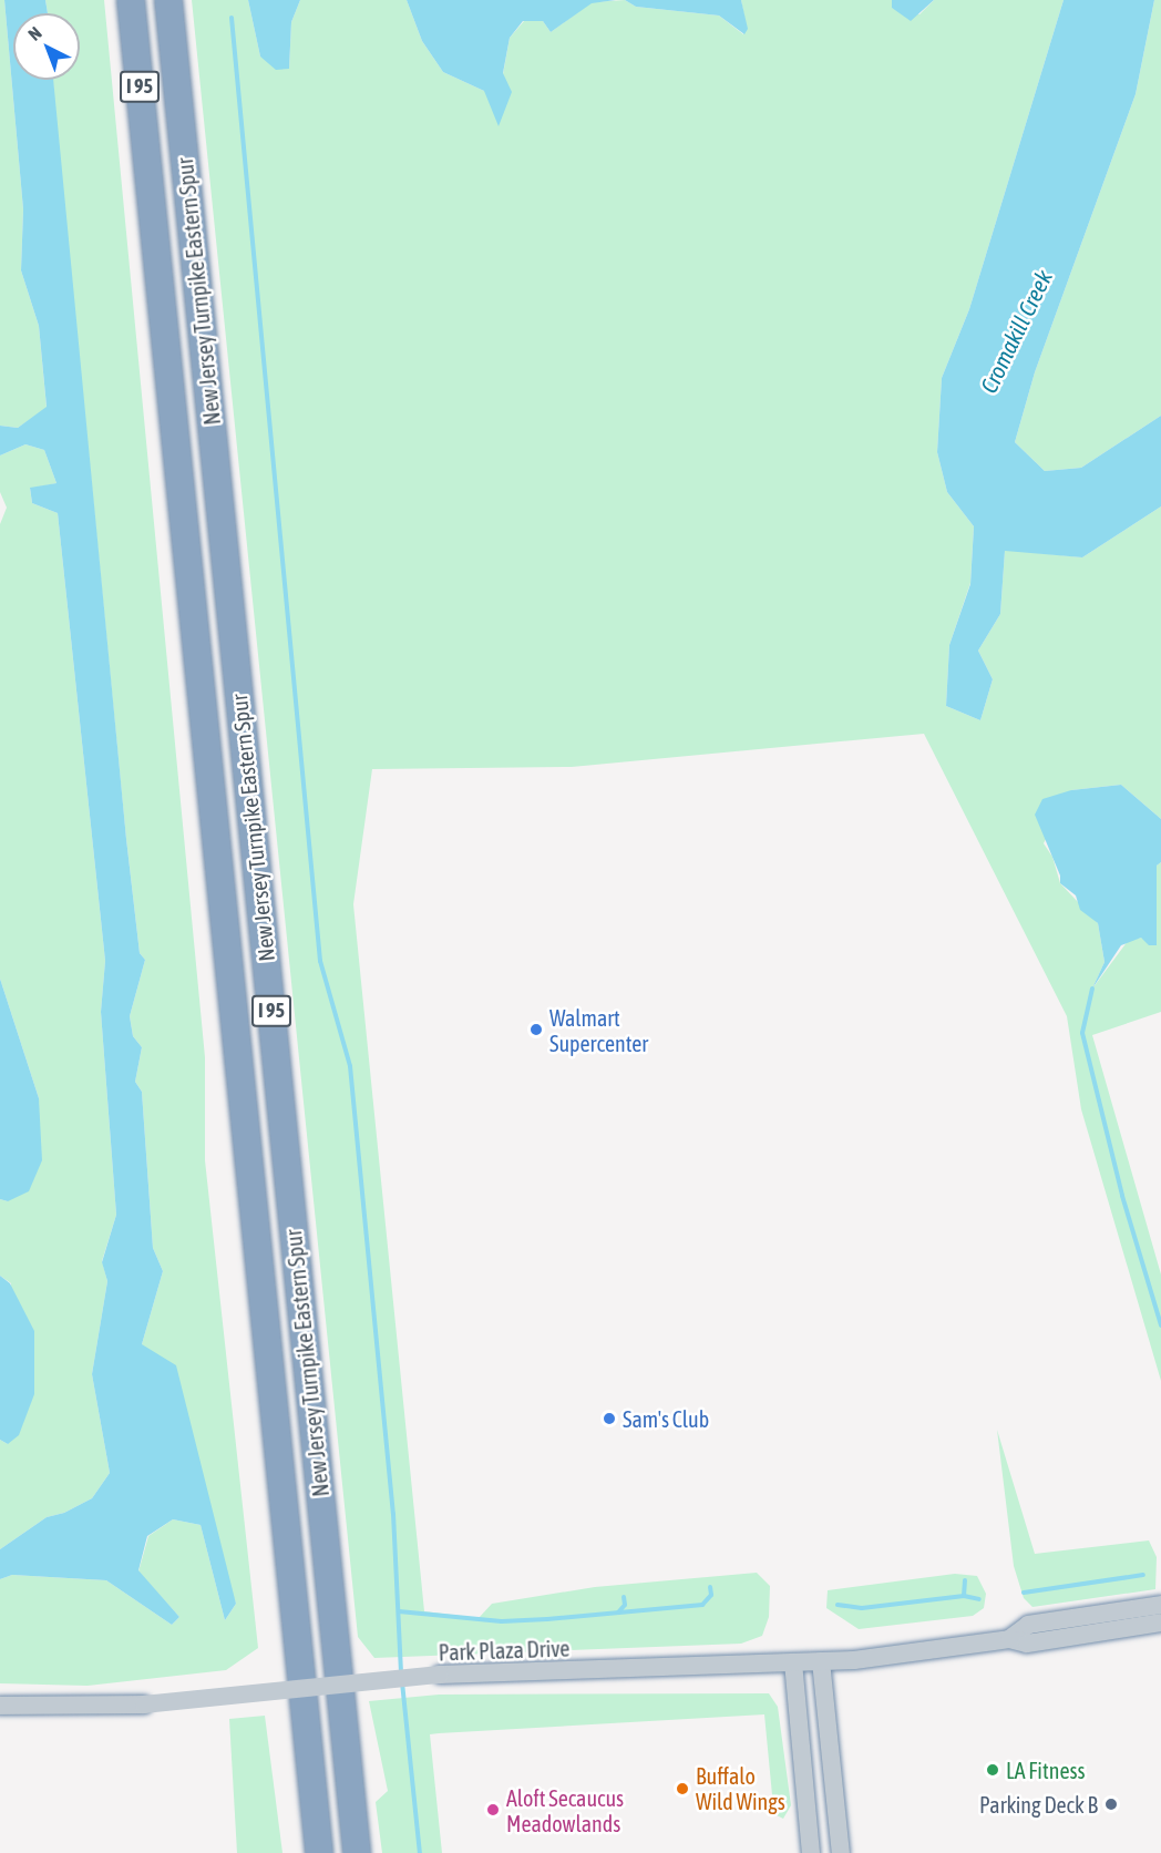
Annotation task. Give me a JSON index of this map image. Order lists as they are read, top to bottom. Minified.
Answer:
{"streets":{"highway":["I 95","New Jersey Turnpike Eastern Spur"],"street":["Park Plaza Drive"]},"water":["Cromakill Creek"],"places":["Walmart Supercenter","Sam's Club","LA Fitness","Buffalo Wild Wings","Parking Deck B","Aloft Secaucus Meadowlands"],"north":"top left"}
